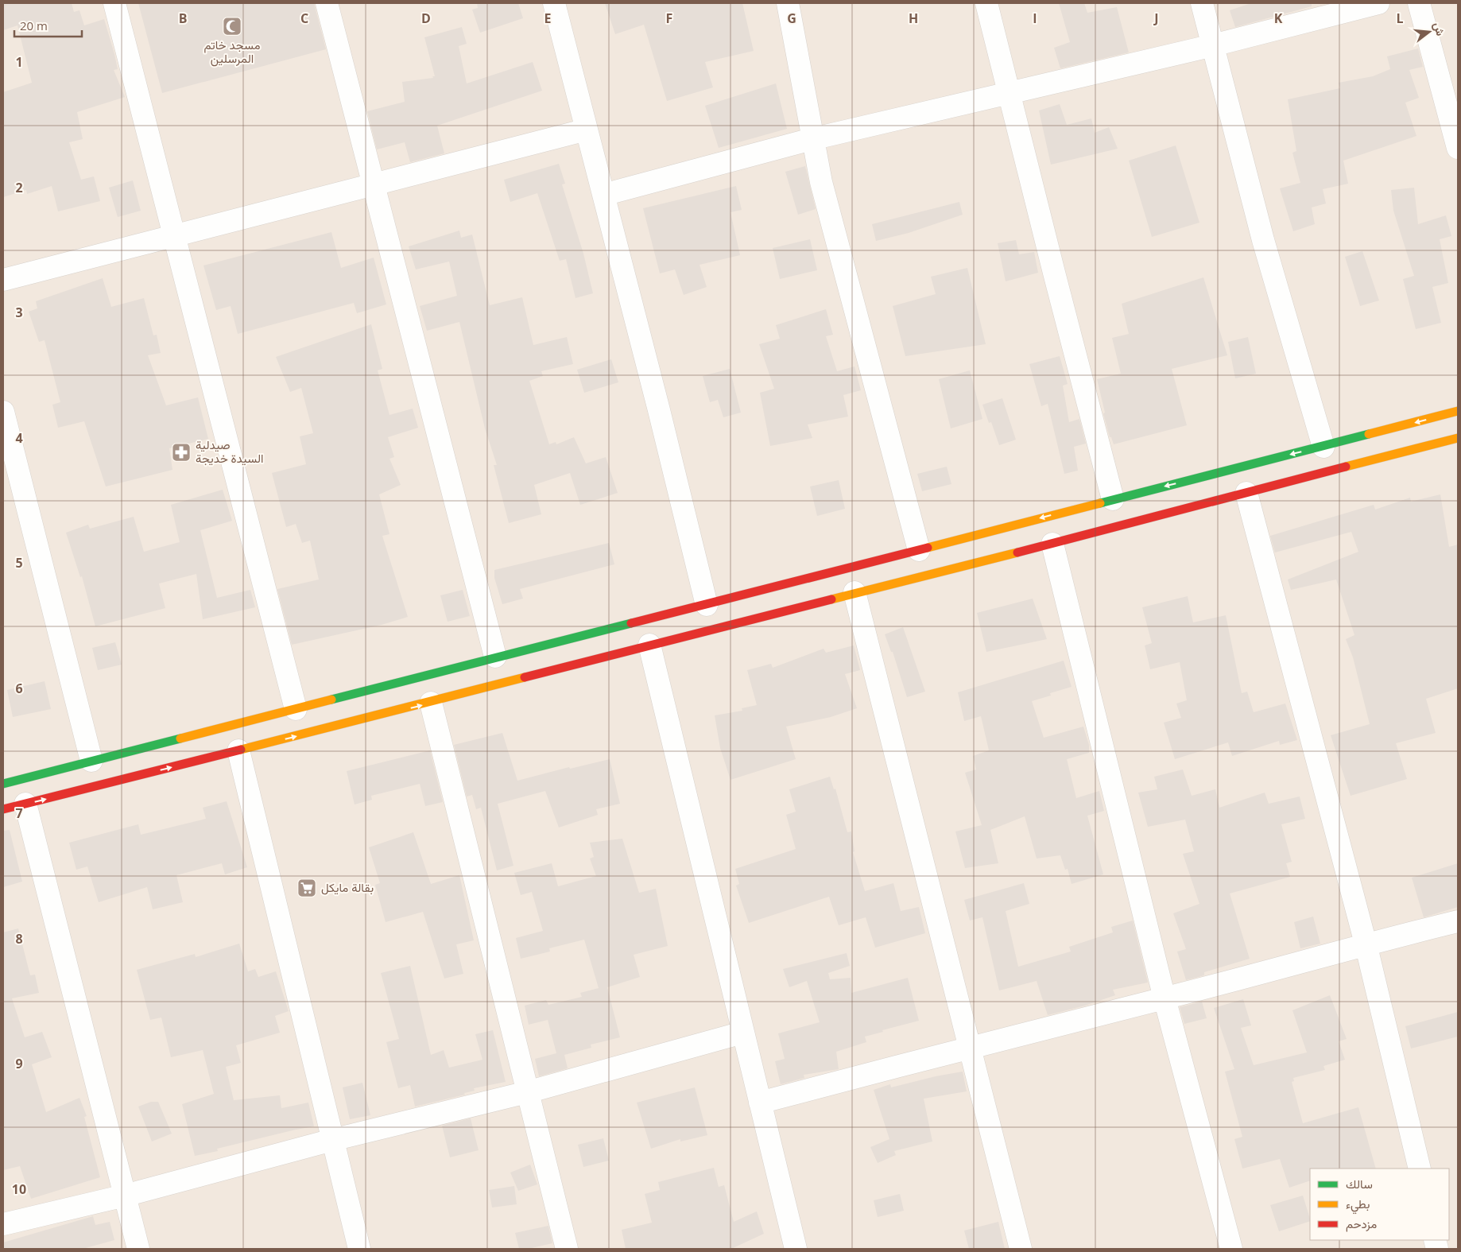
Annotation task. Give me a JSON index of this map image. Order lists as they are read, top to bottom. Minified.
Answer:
{"places":{"mosque":["مسجد خاتم المرسلين"],"pharmacy":["صيدلية السيدة خديجة"],"supermarket":["بقالة مايكل"]},"legend":["سالك","بطيء","مزدحم"],"scale_bar":"20 m","north":"right","grid":{"columns":["B","C","D","E","F","G","H","I","J","K","L"],"rows":["1","2","3","4","5","6","7","8","9","10"]}}
